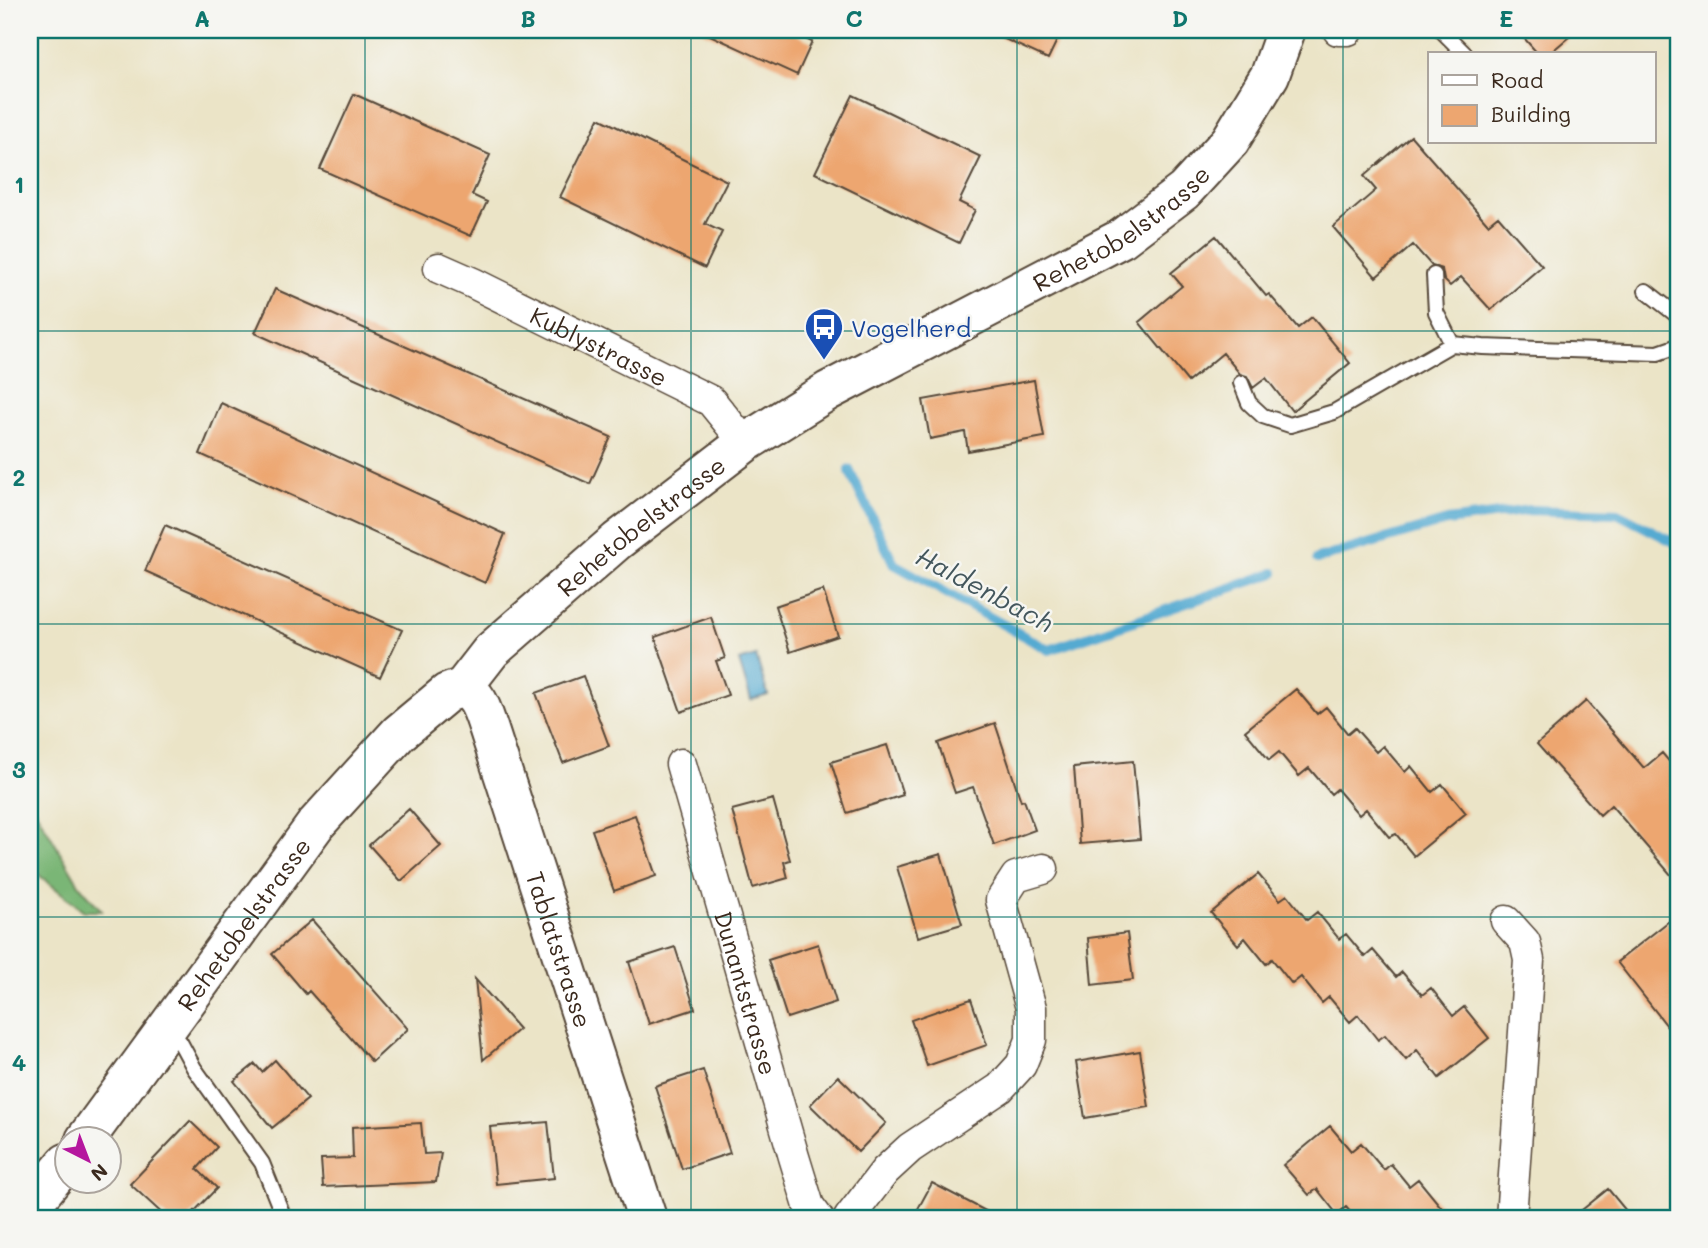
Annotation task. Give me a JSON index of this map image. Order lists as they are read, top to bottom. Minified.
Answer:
{"streets":{"street":["Rehetobelstrasse","Kublystrasse","Tablatstrasse","Dunantstrasse"]},"crossings":[["Rehetobelstrasse","Kublystrasse"],["Rehetobelstrasse","Tablatstrasse"]],"water":["Haldenbach"],"places":{"bus stop":["Vogelherd"]},"legend":["Road","Building"],"north":"bottom right","grid":{"columns":["A","B","C","D","E"],"rows":["1","2","3","4"]}}
